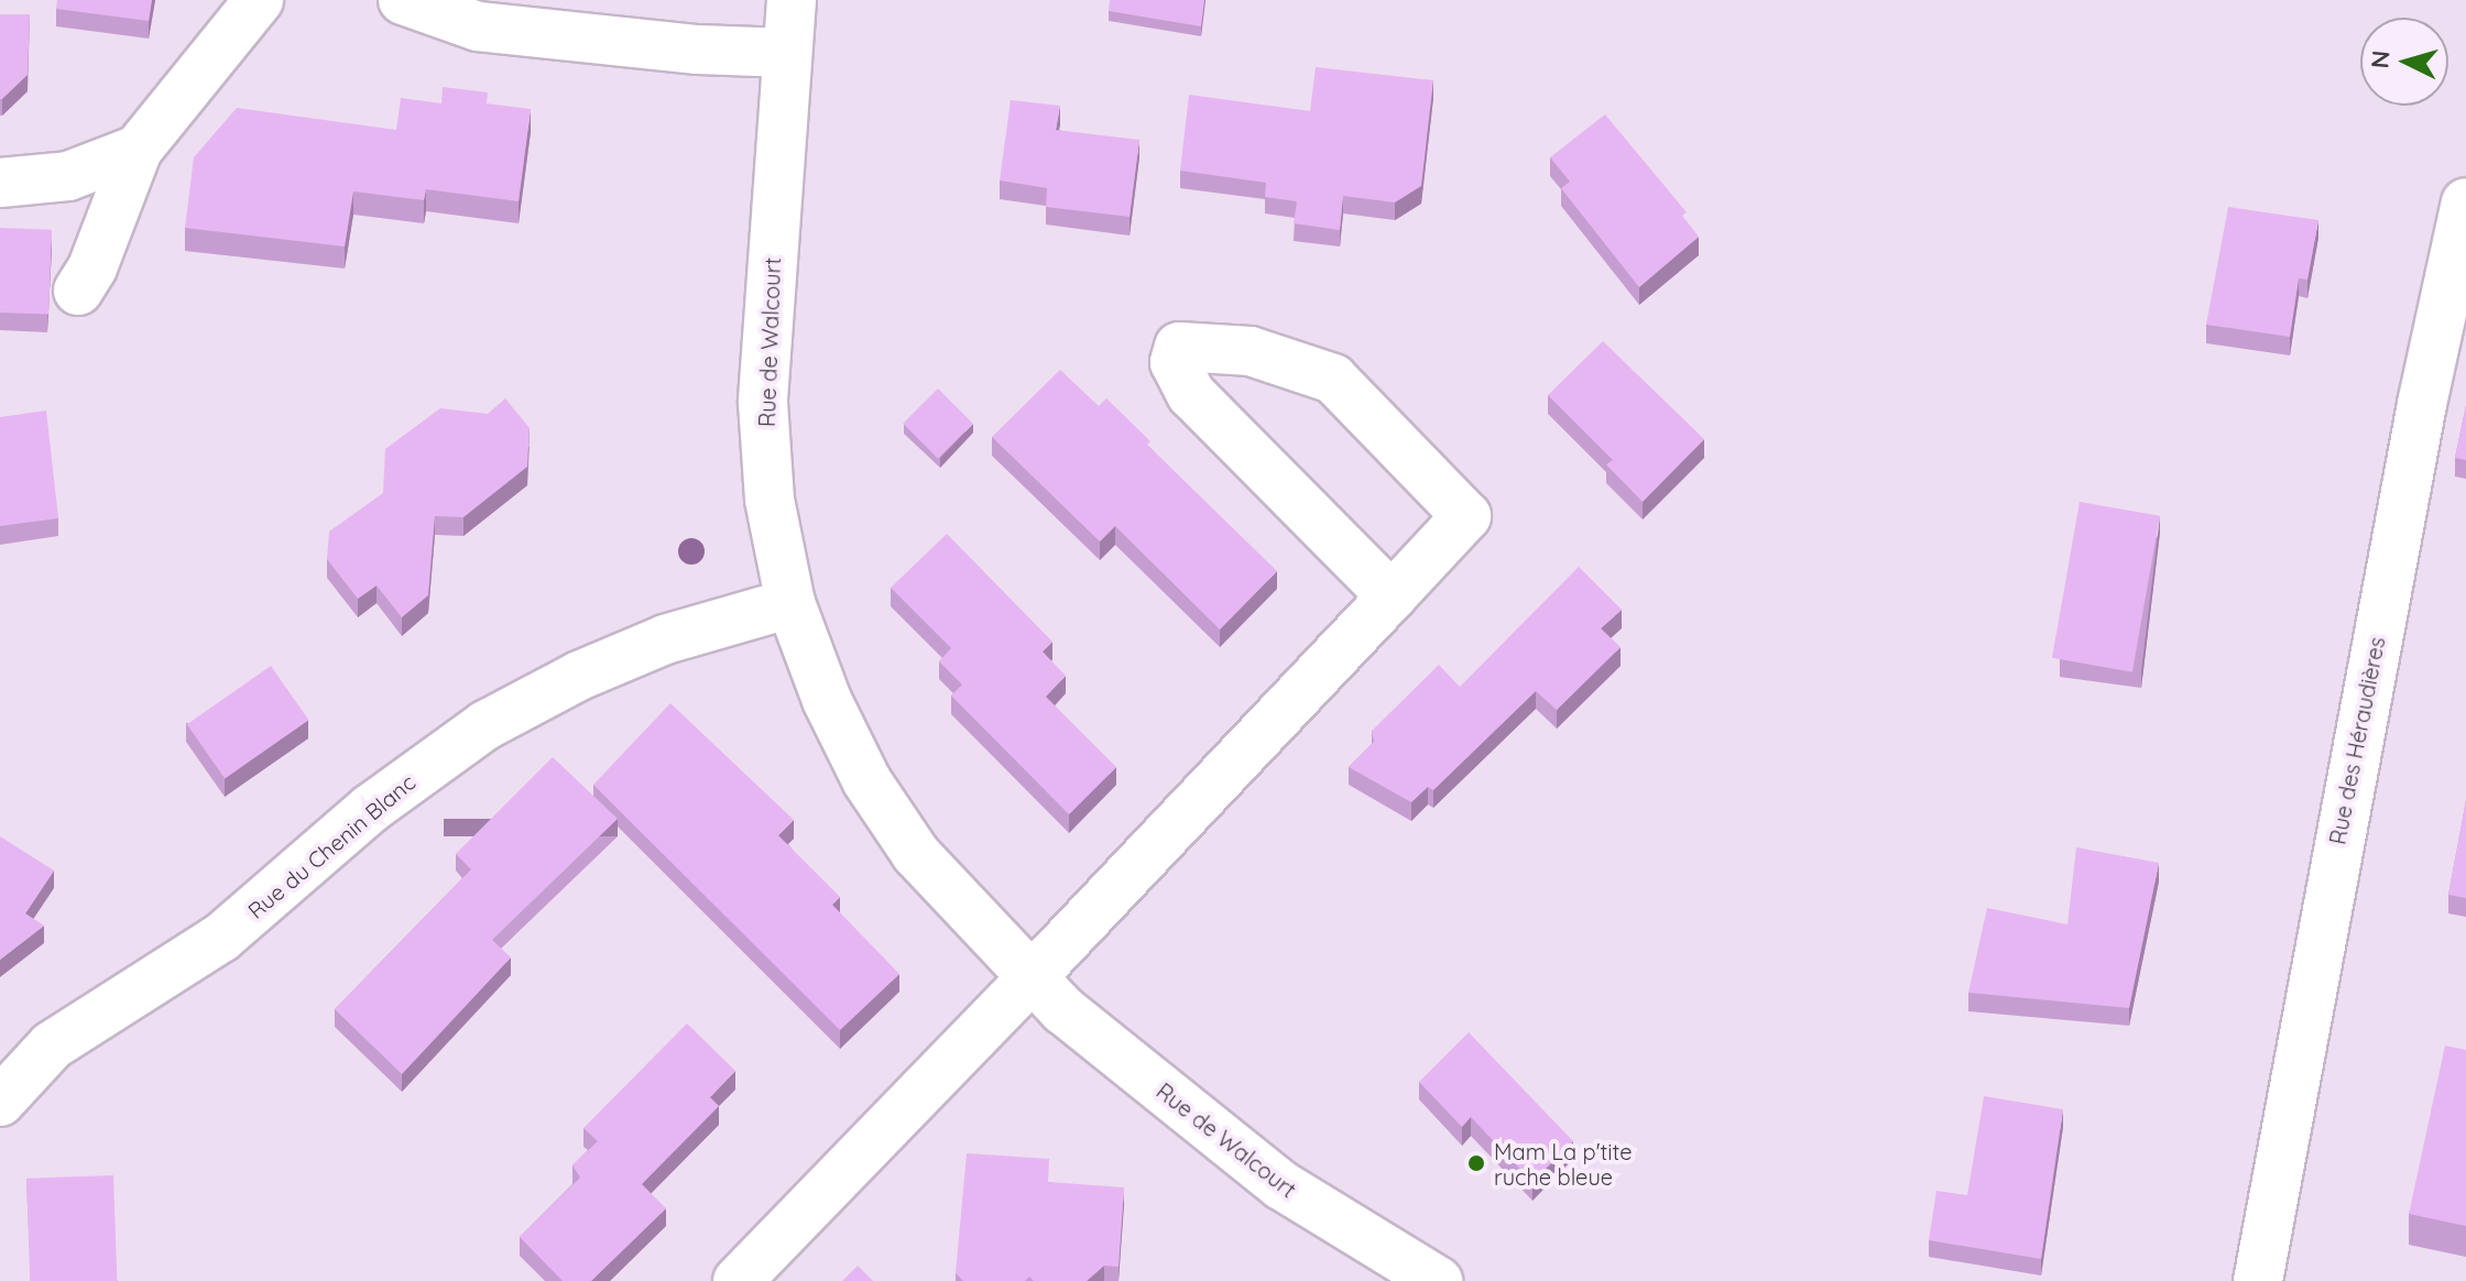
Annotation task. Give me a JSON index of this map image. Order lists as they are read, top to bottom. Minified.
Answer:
{"streets":{"street":["Rue de Walcourt","Rue des Héraudières","Rue du Chenin Blanc"]},"crossings":[["Rue de Walcourt","Rue du Chenin Blanc"]],"places":["Mam La p'tite ruche bleue"],"north":"left"}
